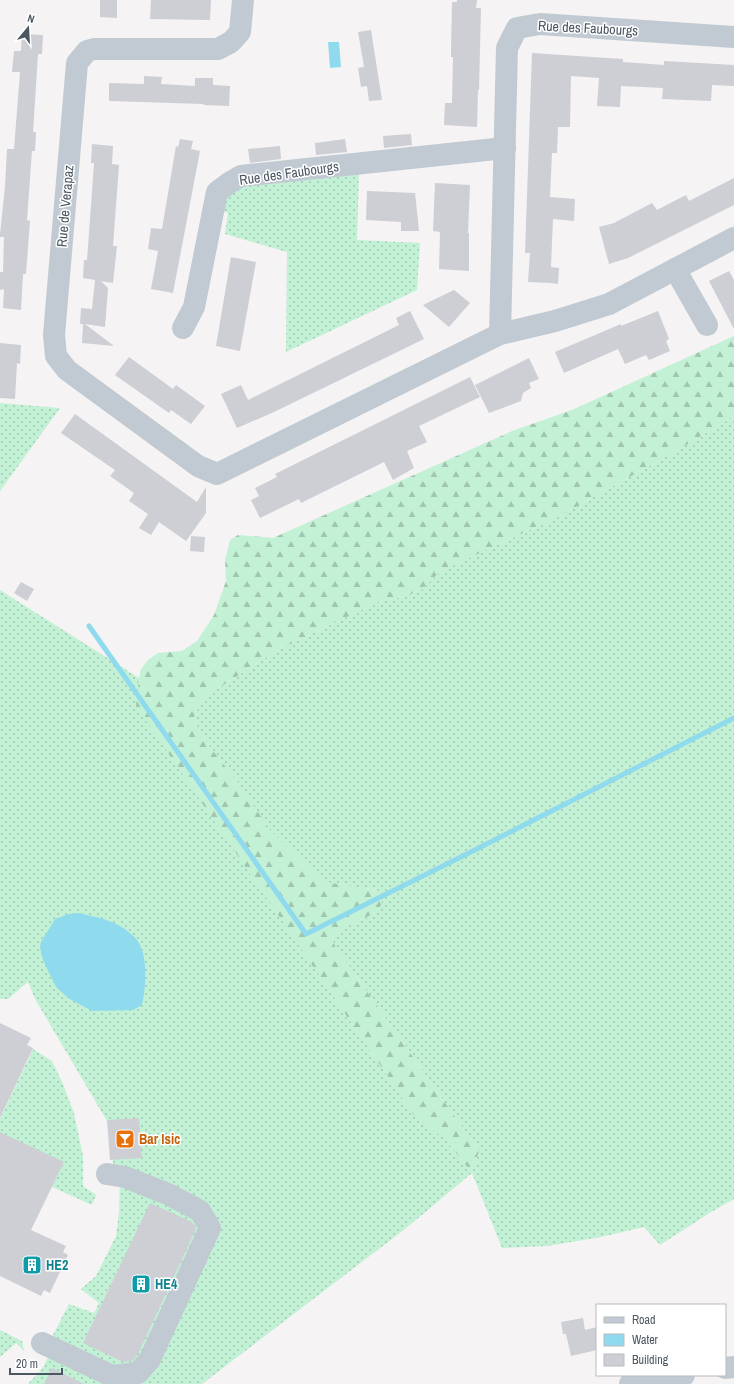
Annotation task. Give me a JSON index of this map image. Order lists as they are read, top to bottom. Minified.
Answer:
{"streets":{"street":["Rue des Faubourgs","Rue de Verapaz"]},"crossings":[["Rue des Faubourgs","Rue de Verapaz"]],"places":{"bar":["Bar Isic"],"building":["HE2","HE4"]},"legend":["Road","Water","Building"],"scale_bar":"20 m","north":"top"}
